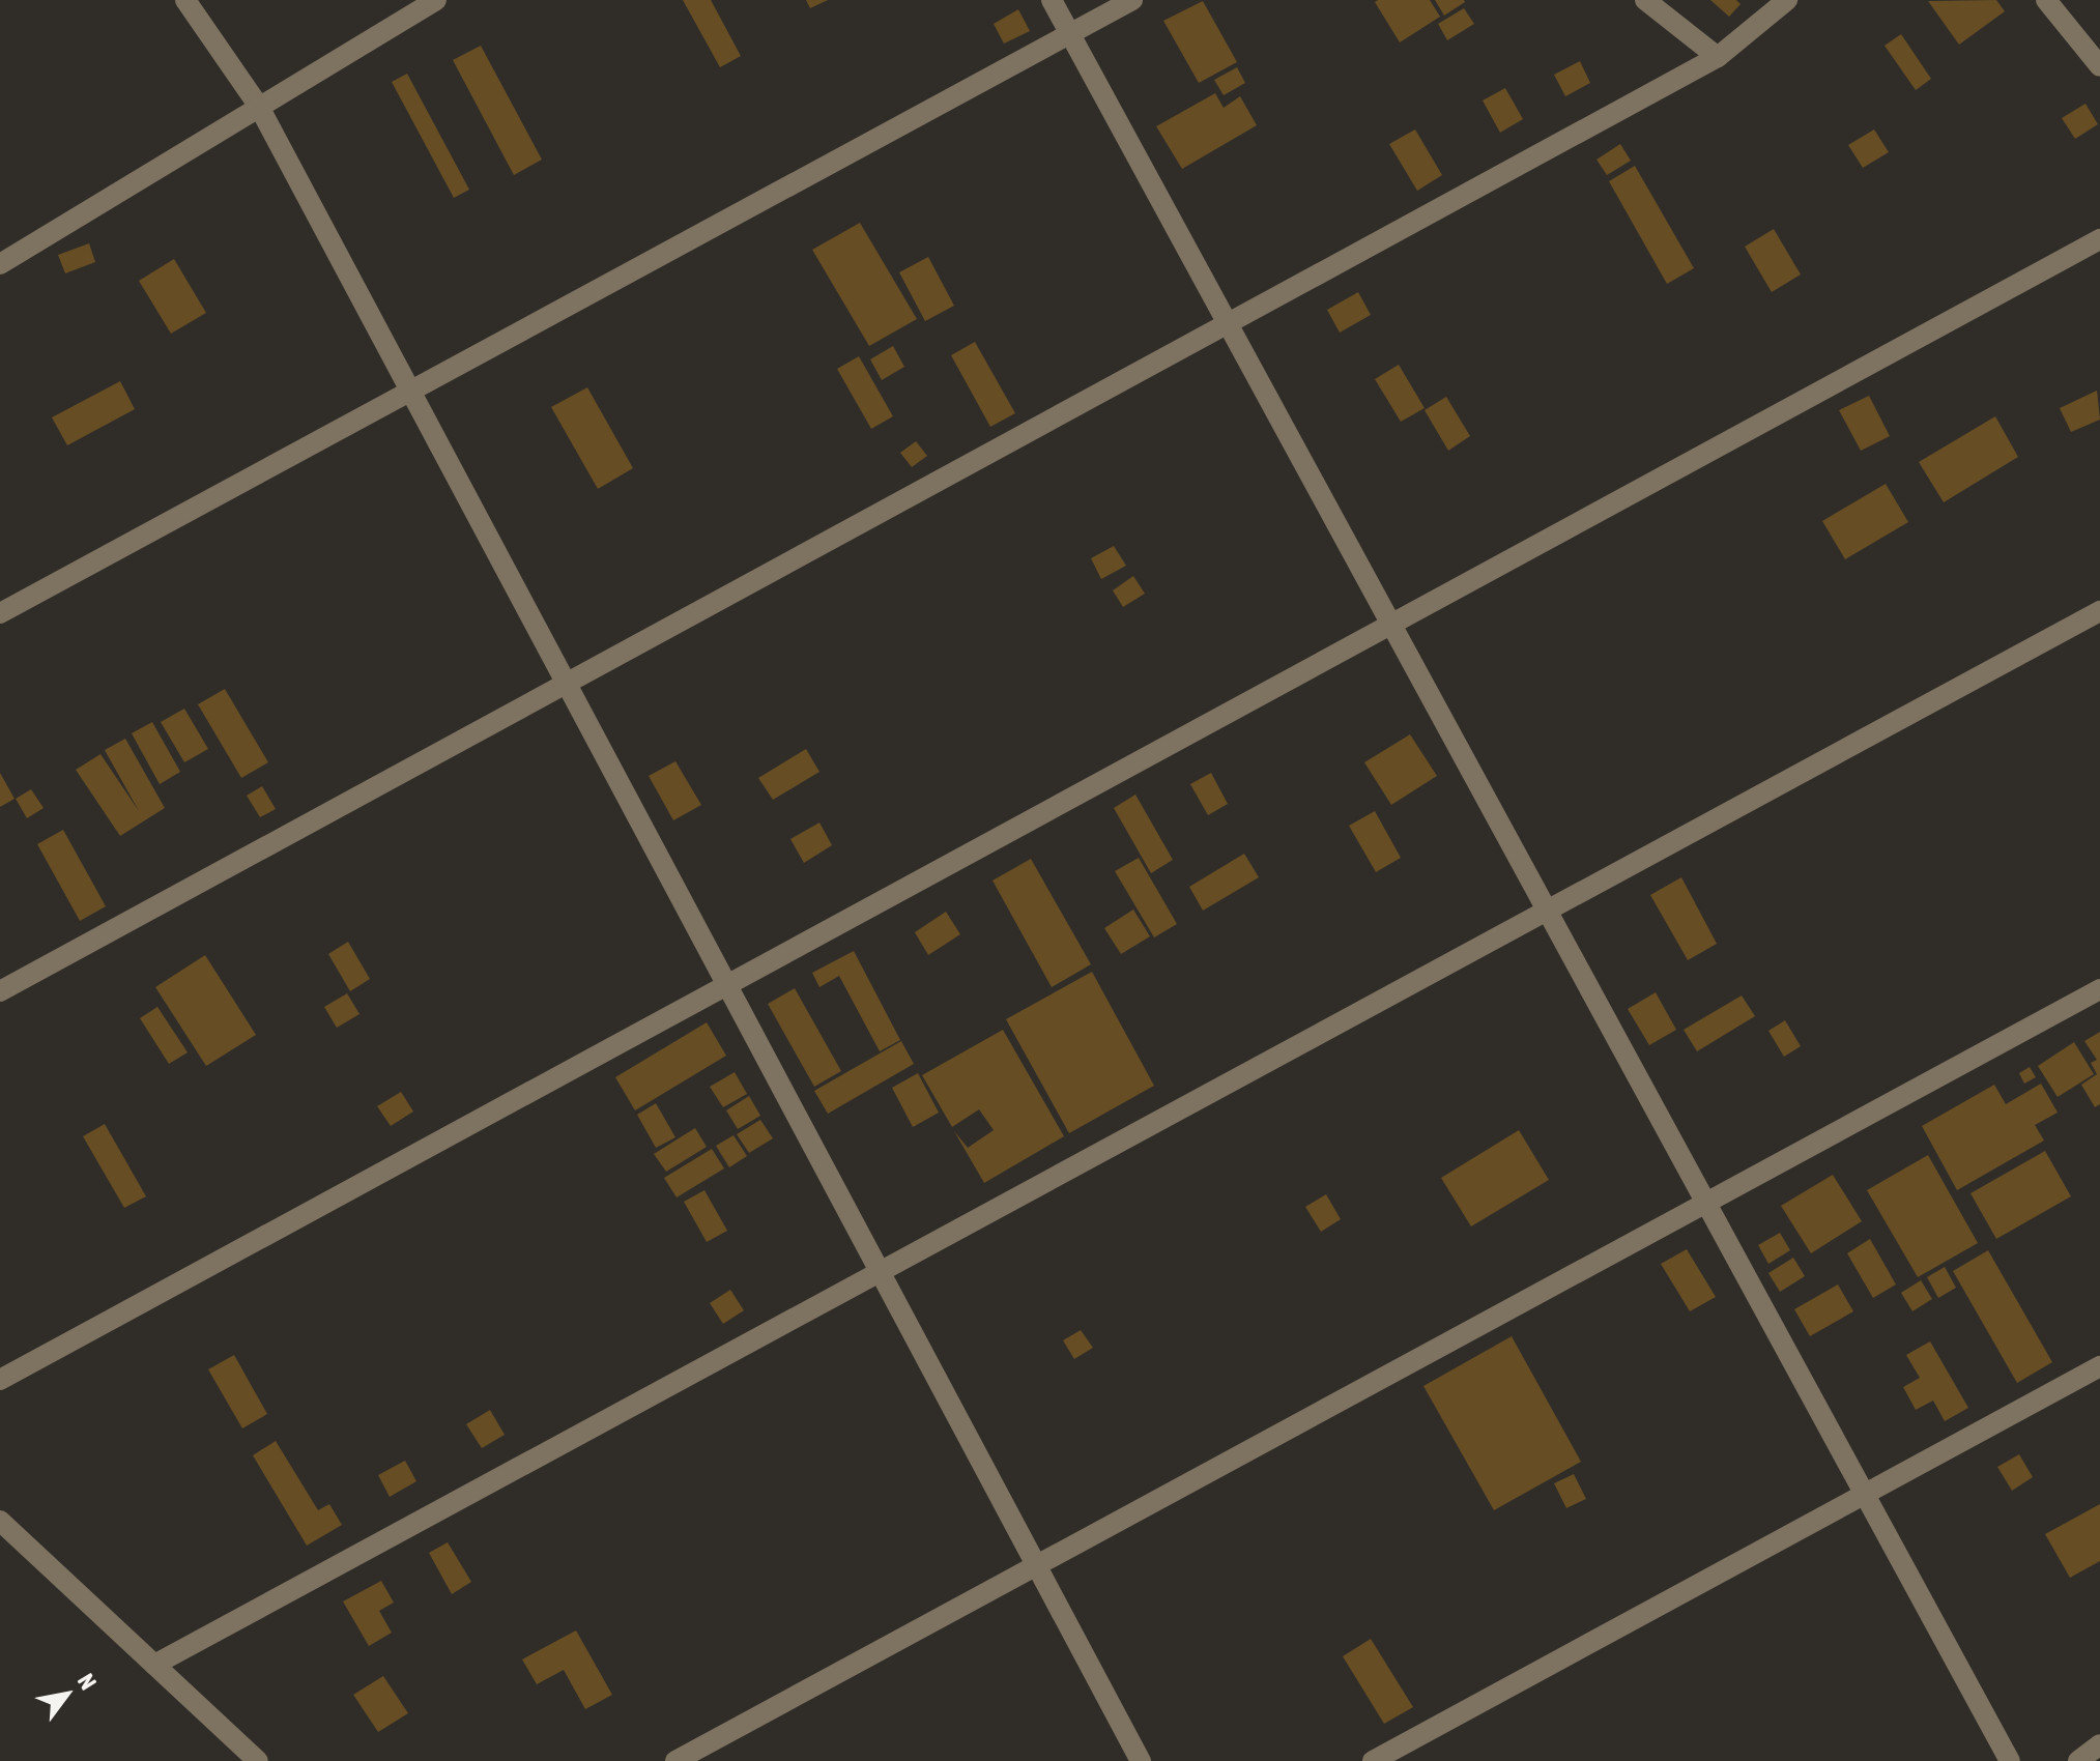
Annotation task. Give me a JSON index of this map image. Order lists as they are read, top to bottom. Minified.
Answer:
{"north":"top right"}
